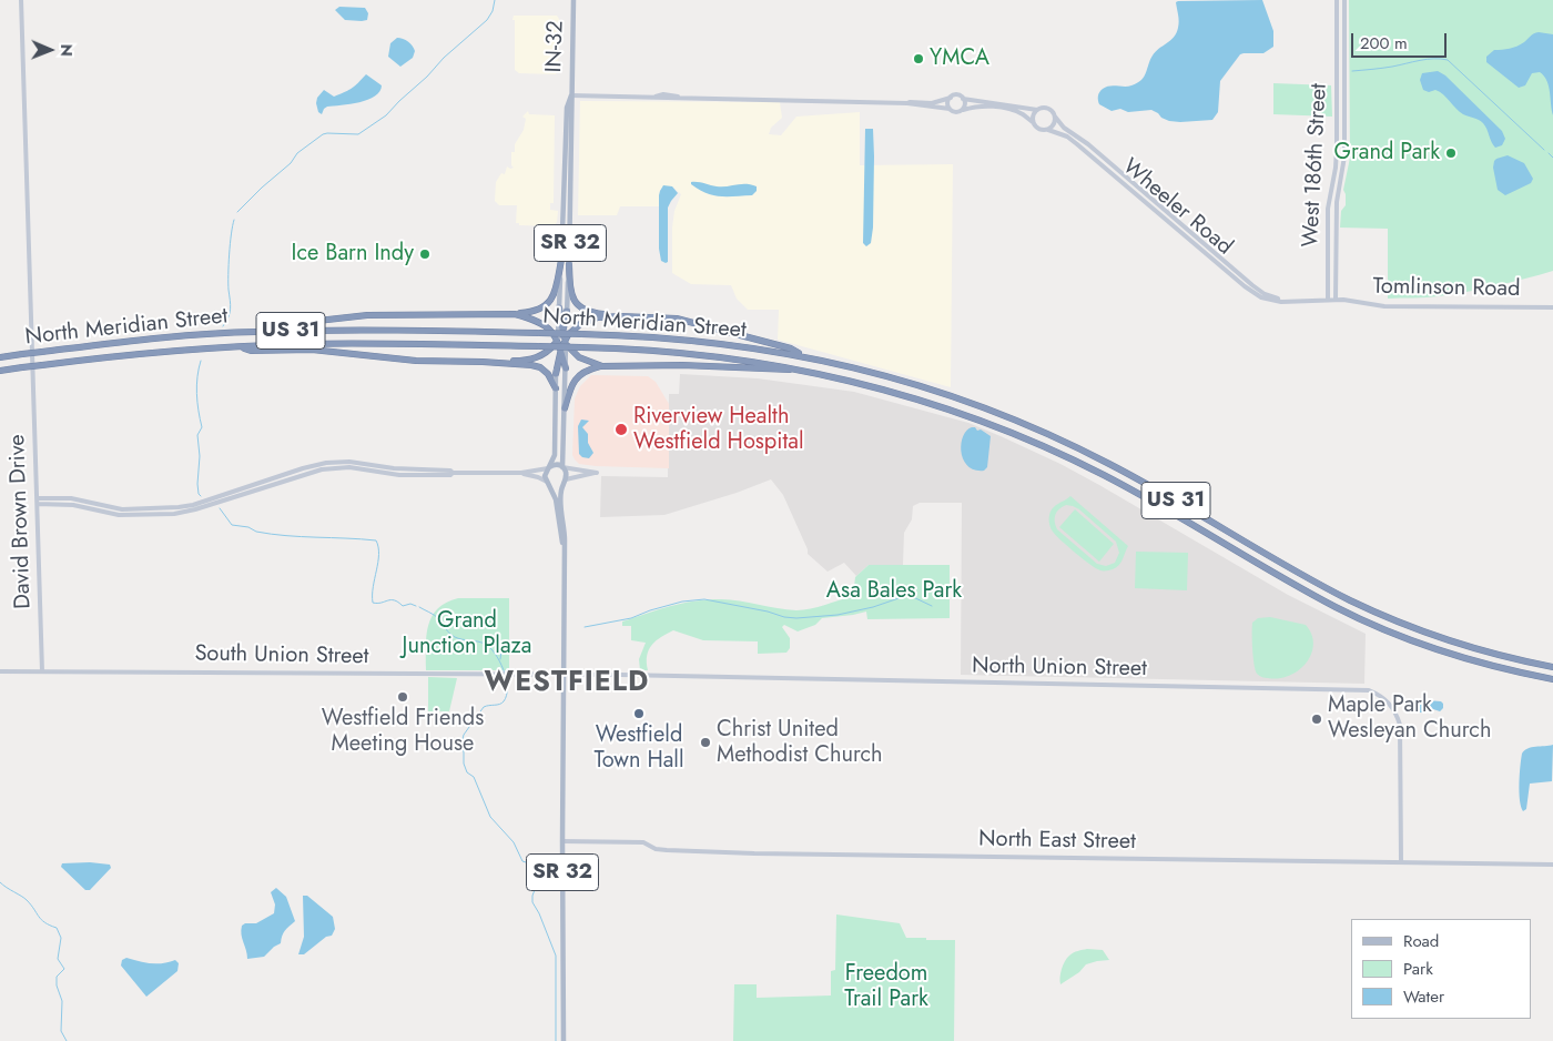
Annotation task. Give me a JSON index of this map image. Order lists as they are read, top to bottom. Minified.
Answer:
{"streets":{"highway":["North Meridian Street","US 31"],"main road":["IN-32","SR 32"],"street":["West 186th Street","Wheeler Road","Tomlinson Road","David Brown Drive","South Union Street","North Union Street","North East Street"]},"crossings":[["IN-32","SR 32"],["West 186th Street","Wheeler Road"],["West 186th Street","Tomlinson Road"],["Wheeler Road","Tomlinson Road"],["SR 32","South Union Street"],["SR 32","North Union Street"],["SR 32","North East Street"],["David Brown Drive","South Union Street"],["South Union Street","North Union Street"],["North Union Street","North East Street"]],"districts":["WESTFIELD"],"parks":["Asa Bales Park","Grand Junction Plaza","Freedom Trail Park"],"places":["YMCA","Grand Park","Ice Barn Indy","Riverview Health Westfield Hospital","Westfield Friends Meeting House","Westfield Town Hall","Maple Park Wesleyan Church","Christ United Methodist Church"],"legend":["Road","Park","Water"],"scale_bar":"200 m","north":"right"}
